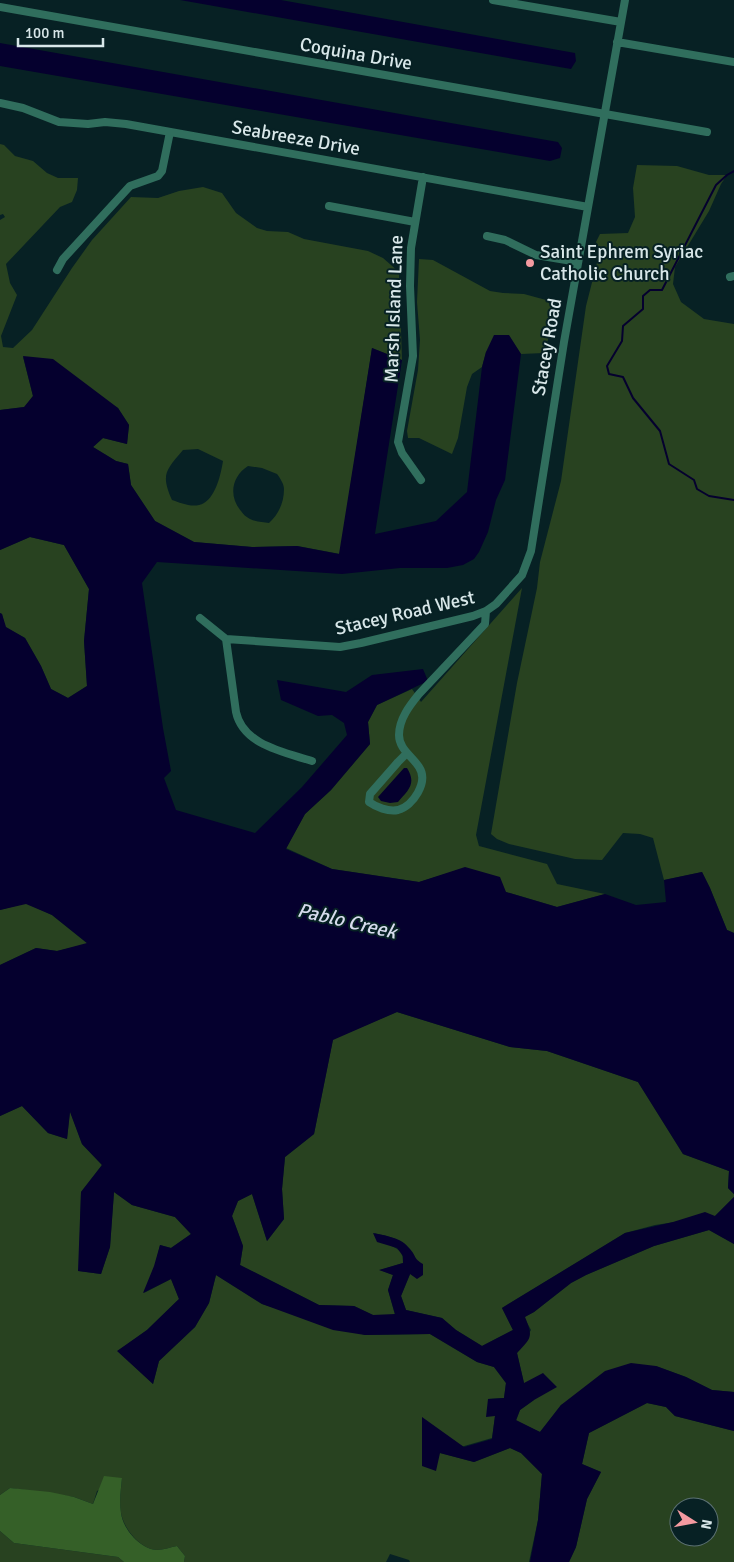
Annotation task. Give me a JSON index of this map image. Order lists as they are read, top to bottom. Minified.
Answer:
{"streets":{"street":["Coquina Drive","Seabreeze Drive","Marsh Island Lane","Stacey Road","Stacey Road West"]},"crossings":[["Coquina Drive","Stacey Road"],["Seabreeze Drive","Marsh Island Lane"],["Seabreeze Drive","Stacey Road"],["Stacey Road","Stacey Road West"]],"water":["Pablo Creek"],"places":["Saint Ephrem Syriac Catholic Church"],"scale_bar":"100 m","north":"right"}
